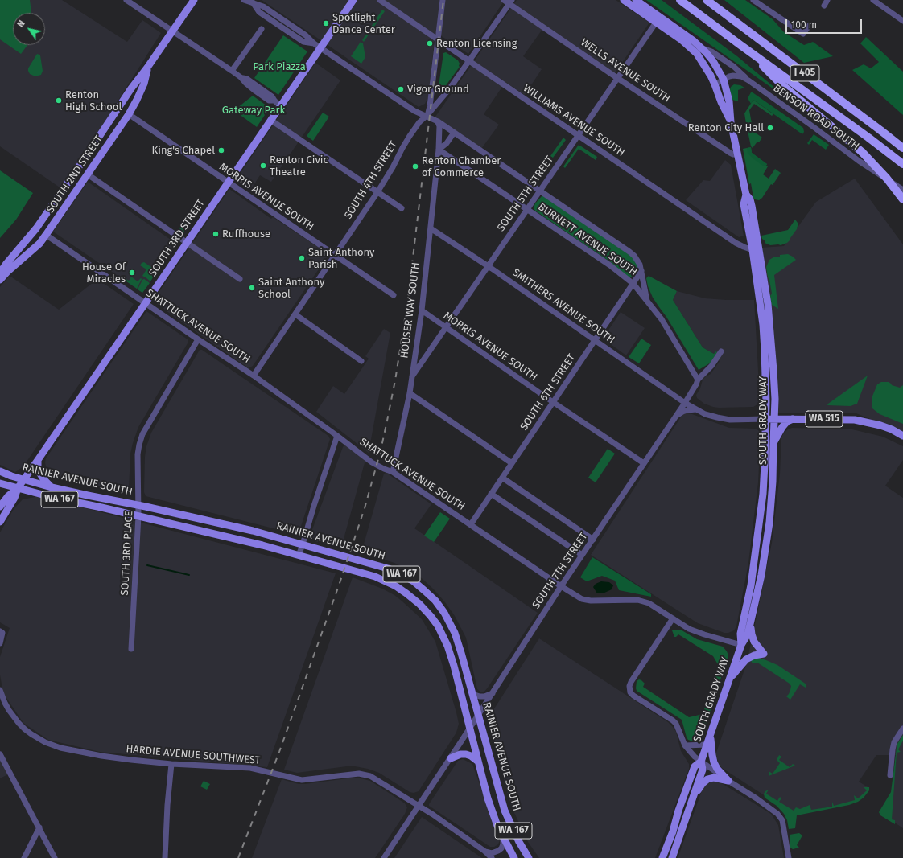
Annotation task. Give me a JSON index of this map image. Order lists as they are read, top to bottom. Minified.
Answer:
{"streets":{"highway":["I 405"],"main road":["SOUTH 2ND STREET","SOUTH 3RD STREET","WA 515","SOUTH GRADY WAY","RAINIER AVENUE SOUTH","WA 167"],"street":["WELLS AVENUE SOUTH","BENSON ROAD SOUTH","WILLIAMS AVENUE SOUTH","SOUTH 4TH STREET","SOUTH 5TH STREET","MORRIS AVENUE SOUTH","BURNETT AVENUE SOUTH","SMITHERS AVENUE SOUTH","HOUSER WAY SOUTH","SHATTUCK AVENUE SOUTH","SOUTH 6TH STREET","SOUTH 3RD PLACE","SOUTH 7TH STREET","HARDIE AVENUE SOUTHWEST"]},"crossings":[["WELLS AVENUE SOUTH","SOUTH 4TH STREET"],["WELLS AVENUE SOUTH","SOUTH 5TH STREET"],["WELLS AVENUE SOUTH","SOUTH GRADY WAY"],["BENSON ROAD SOUTH","SOUTH GRADY WAY"],["WILLIAMS AVENUE SOUTH","SOUTH 4TH STREET"],["WILLIAMS AVENUE SOUTH","SOUTH 5TH STREET"],["WILLIAMS AVENUE SOUTH","SOUTH GRADY WAY"],["SOUTH 2ND STREET","MORRIS AVENUE SOUTH"],["SOUTH 2ND STREET","SHATTUCK AVENUE SOUTH"],["SOUTH 4TH STREET","MORRIS AVENUE SOUTH"],["SOUTH 4TH STREET","BURNETT AVENUE SOUTH"],["SOUTH 4TH STREET","SHATTUCK AVENUE SOUTH"],["SOUTH 5TH STREET","MORRIS AVENUE SOUTH"],["SOUTH 5TH STREET","BURNETT AVENUE SOUTH"],["SOUTH 5TH STREET","SMITHERS AVENUE SOUTH"],["SOUTH 5TH STREET","HOUSER WAY SOUTH"],["SOUTH 5TH STREET","SOUTH GRADY WAY"],["MORRIS AVENUE SOUTH","SOUTH 3RD STREET"],["MORRIS AVENUE SOUTH","HOUSER WAY SOUTH"],["MORRIS AVENUE SOUTH","SOUTH 6TH STREET"],["MORRIS AVENUE SOUTH","SOUTH 7TH STREET"],["SOUTH 3RD STREET","BURNETT AVENUE SOUTH"],["SOUTH 3RD STREET","SHATTUCK AVENUE SOUTH"],["SOUTH 3RD STREET","RAINIER AVENUE SOUTH"],["BURNETT AVENUE SOUTH","HOUSER WAY SOUTH"],["BURNETT AVENUE SOUTH","SOUTH 6TH STREET"],["BURNETT AVENUE SOUTH","SOUTH 7TH STREET"],["SMITHERS AVENUE SOUTH","HOUSER WAY SOUTH"],["SMITHERS AVENUE SOUTH","SOUTH 6TH STREET"],["SMITHERS AVENUE SOUTH","WA 515"],["SMITHERS AVENUE SOUTH","SOUTH GRADY WAY"],["SMITHERS AVENUE SOUTH","SOUTH 7TH STREET"],["HOUSER WAY SOUTH","SHATTUCK AVENUE SOUTH"],["SHATTUCK AVENUE SOUTH","SOUTH 6TH STREET"],["SHATTUCK AVENUE SOUTH","SOUTH GRADY WAY"],["SHATTUCK AVENUE SOUTH","SOUTH 3RD PLACE"],["SHATTUCK AVENUE SOUTH","SOUTH 7TH STREET"],["WA 515","SOUTH GRADY WAY"],["RAINIER AVENUE SOUTH","SOUTH 3RD PLACE"],["RAINIER AVENUE SOUTH","SOUTH 7TH STREET"],["SOUTH 7TH STREET","HARDIE AVENUE SOUTHWEST"]],"parks":["Park Piazza","Gateway Park"],"places":["Spotlight Dance Center","Renton Licensing","Vigor Ground","Renton High School","Renton City Hall","King's Chapel","Renton Civic Theatre","Renton Chamber of Commerce","Ruffhouse","Saint Anthony Parish","House Of Miracles","Saint Anthony School"],"scale_bar":"100 m","north":"top left"}
